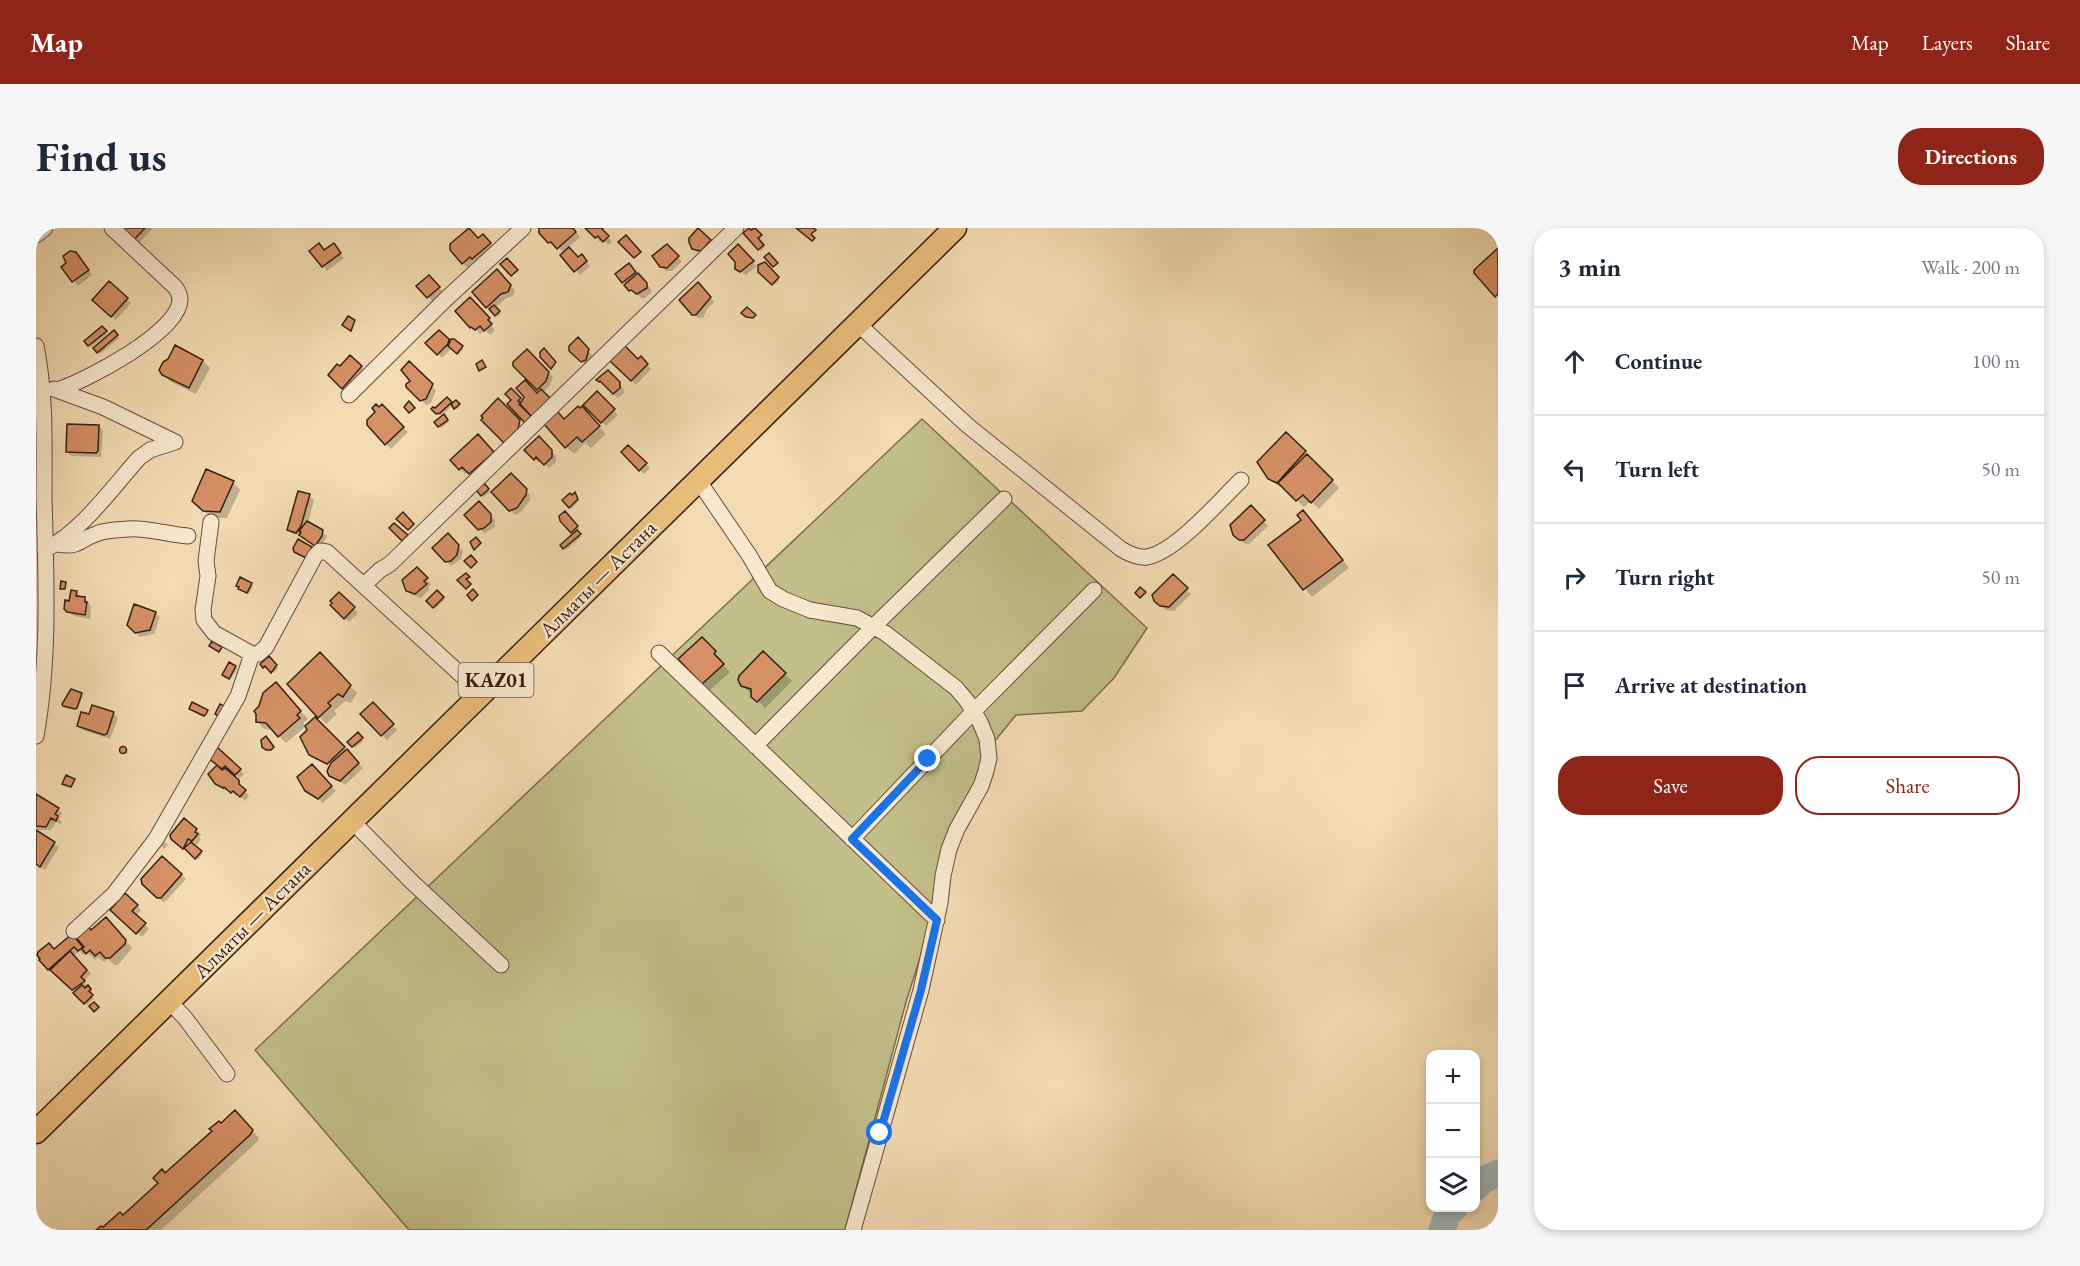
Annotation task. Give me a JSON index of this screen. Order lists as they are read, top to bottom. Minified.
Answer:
{"streets":{"highway":["Алматы — Астана","KАZ01"]},"page":{"header":"Map","nav":["Map","Layers","Share"],"buttons":["Directions",["Save","Share"]],"title":"Find us","heading":["3 min","Walk · 200 m"],"list":[["Continue","100 m"],["Turn left","50 m"],["Turn right","50 m"],"Arrive at destination"],"map_buttons":["+","−"]}}
